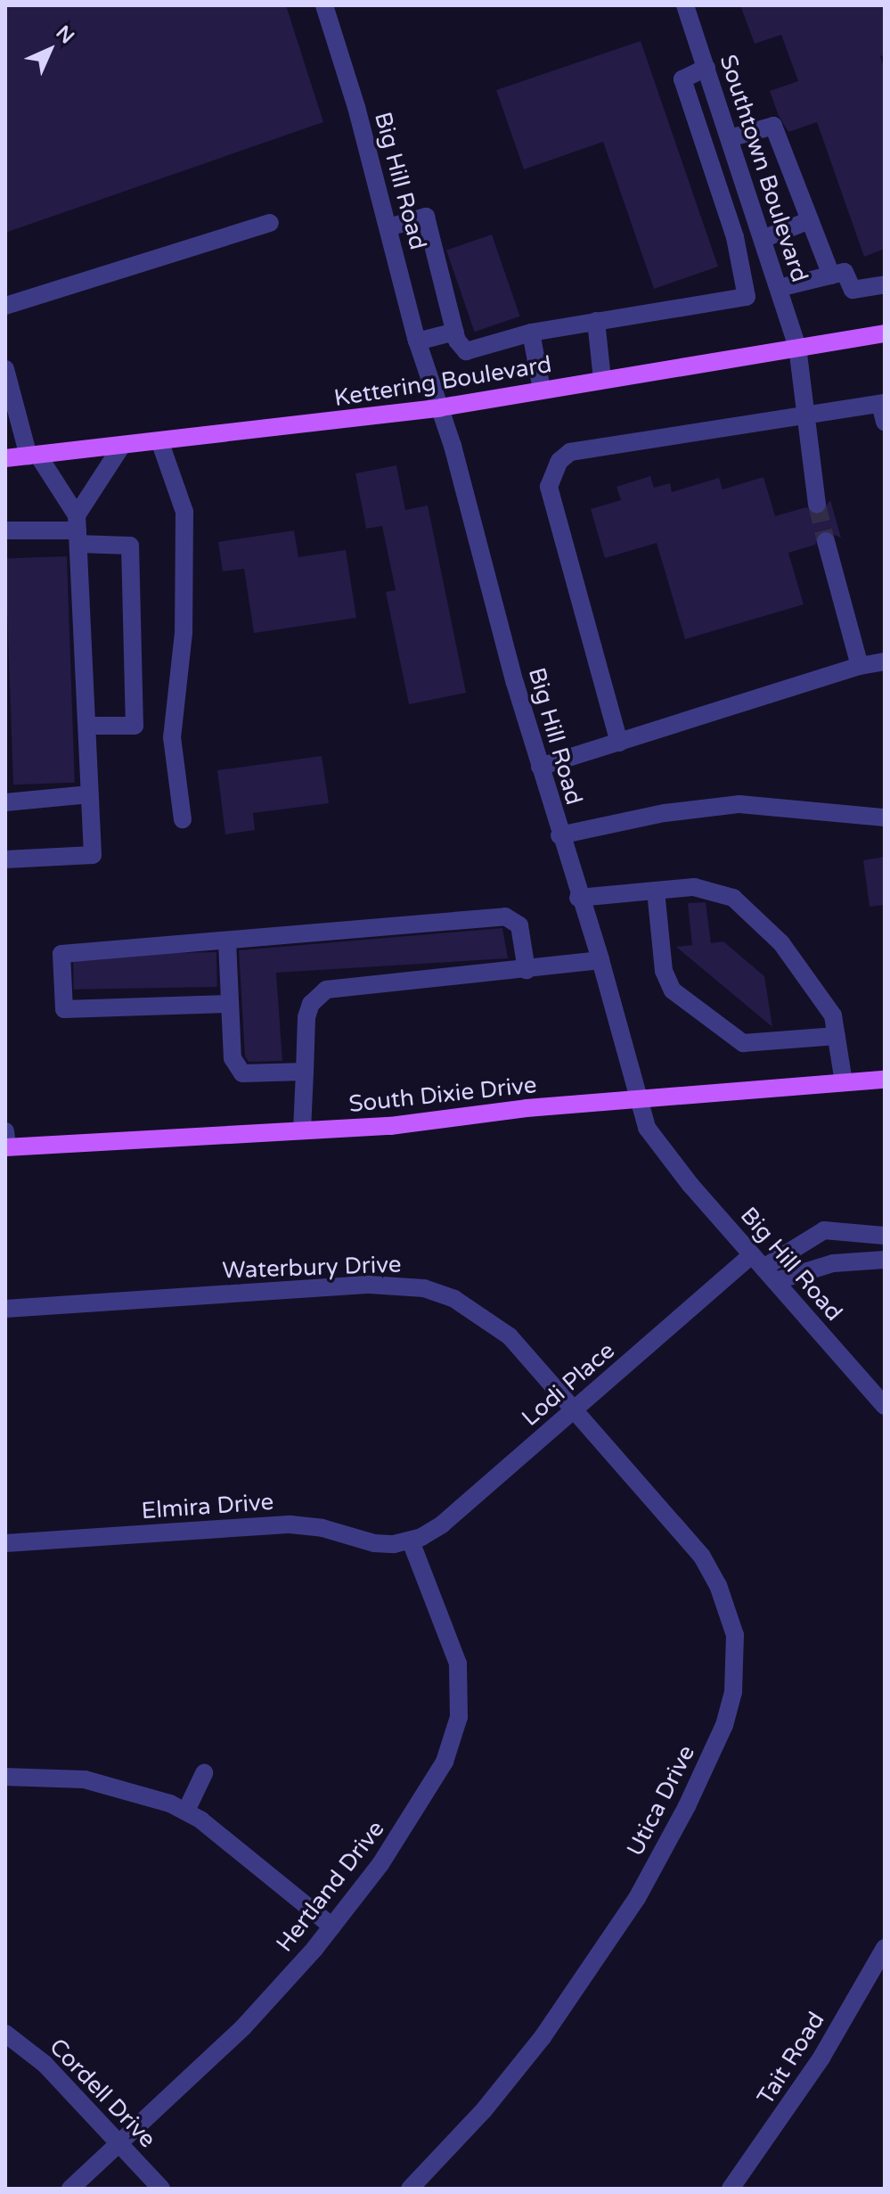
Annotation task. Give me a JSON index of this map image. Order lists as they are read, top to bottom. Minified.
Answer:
{"streets":{"main road":["Kettering Boulevard","South Dixie Drive"],"street":["Southtown Boulevard","Big Hill Road","Waterbury Drive","Lodi Place","Elmira Drive","Utica Drive","Hertland Drive","Tait Road","Cordell Drive"]},"crossings":[["Southtown Boulevard","Kettering Boulevard"],["Big Hill Road","Kettering Boulevard"],["Big Hill Road","South Dixie Drive"],["Big Hill Road","Lodi Place"],["Waterbury Drive","Lodi Place"],["Waterbury Drive","Utica Drive"],["Lodi Place","Elmira Drive"],["Lodi Place","Utica Drive"],["Lodi Place","Hertland Drive"],["Elmira Drive","Hertland Drive"],["Hertland Drive","Cordell Drive"]],"north":"top right"}
